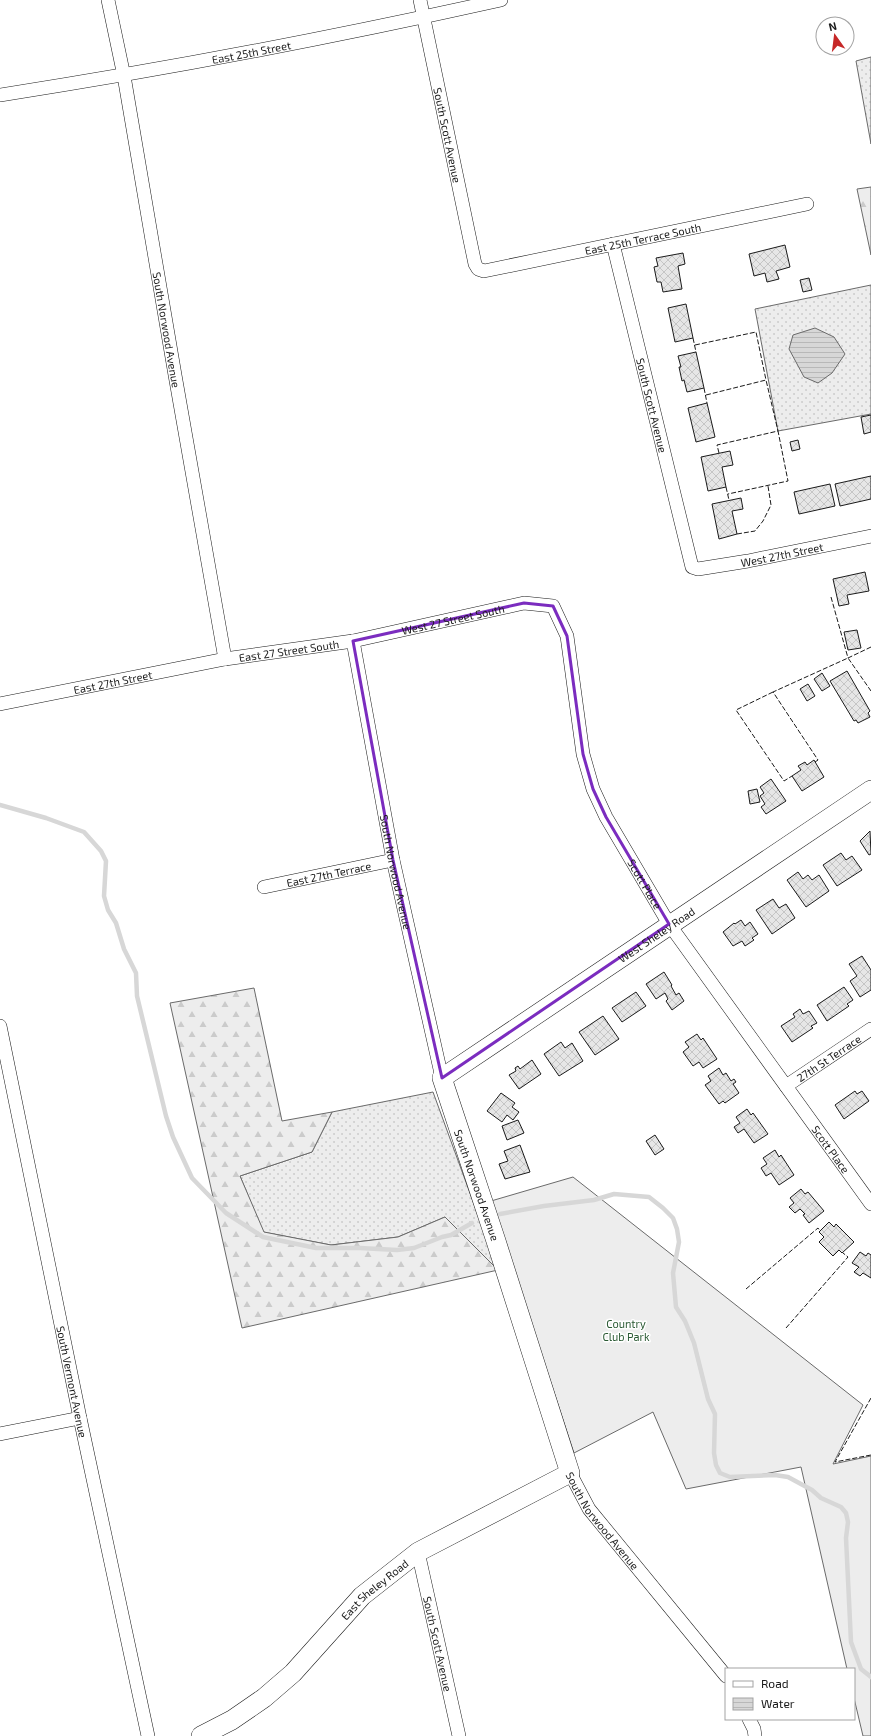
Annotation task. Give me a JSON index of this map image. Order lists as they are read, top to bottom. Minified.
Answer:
{"streets":{"street":["East 25th Street","South Scott Avenue","East 25th Terrace South","South Norwood Avenue","West 27th Street","West 27 Street South","East 27 Street South","East 27th Street","East 27th Terrace","Scott Place","West Sheley Road","27th St Terrace","South Vermont Avenue","East Sheley Road"]},"crossings":[["East 25th Street","South Scott Avenue"],["East 25th Street","South Norwood Avenue"],["South Scott Avenue","East 25th Terrace South"],["South Scott Avenue","West 27th Street"],["South Scott Avenue","East Sheley Road"],["South Norwood Avenue","West 27 Street South"],["South Norwood Avenue","East 27 Street South"],["South Norwood Avenue","East 27th Street"],["South Norwood Avenue","East 27th Terrace"],["South Norwood Avenue","West Sheley Road"],["South Norwood Avenue","East Sheley Road"],["West 27 Street South","East 27 Street South"],["West 27 Street South","Scott Place"],["East 27 Street South","East 27th Street"],["Scott Place","West Sheley Road"],["Scott Place","27th St Terrace"]],"parks":["Country Club Park"],"legend":["Road","Water"],"north":"top"}
